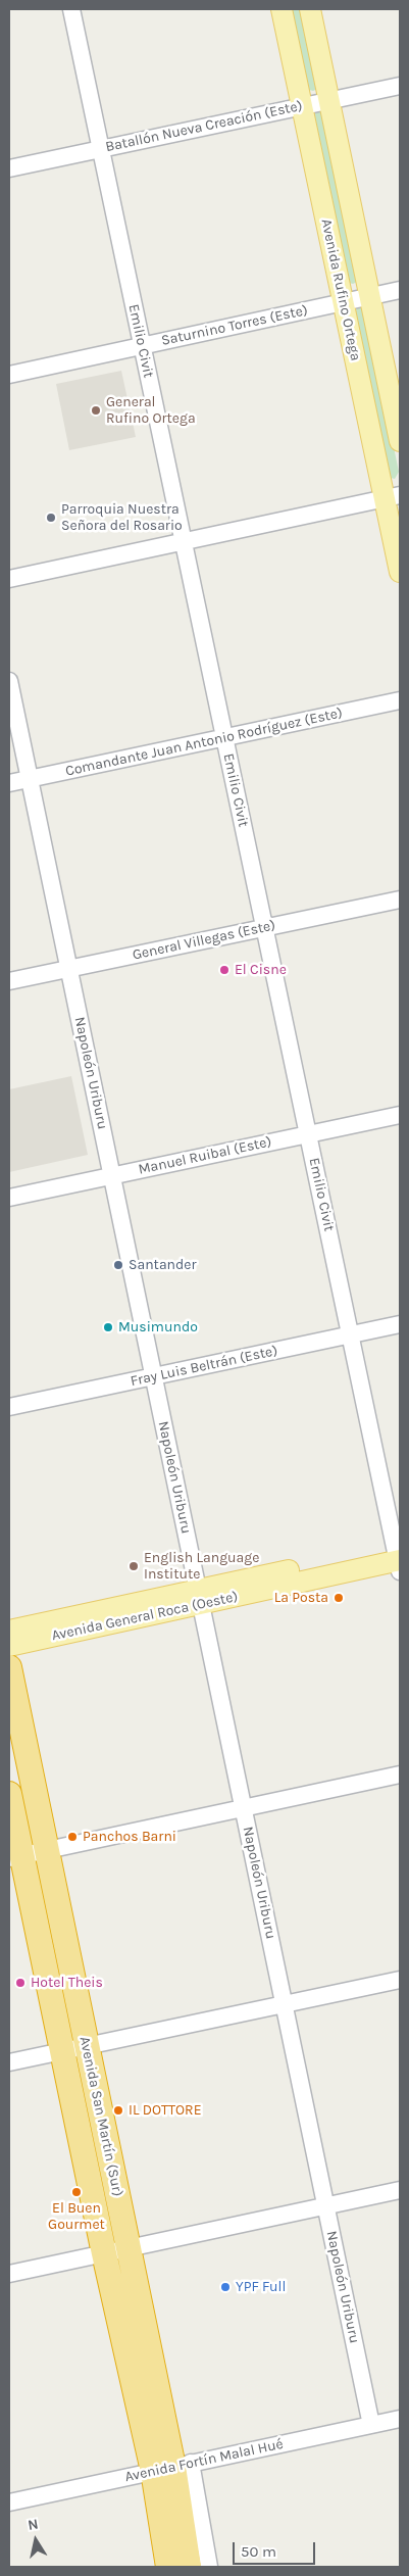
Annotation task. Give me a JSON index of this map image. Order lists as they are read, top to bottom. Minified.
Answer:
{"streets":{"highway":["Avenida San Martín (Sur)"],"main road":["Avenida Rufino Ortega","Avenida General Roca (Oeste)"],"street":["Batallón Nueva Creación (Este)","Saturnino Torres (Este)","Emilio Civit","Comandante Juan Antonio Rodríguez (Este)","General Villegas (Este)","Napoleón Uriburu","Manuel Ruibal (Este)","Fray Luis Beltrán (Este)","Avenida Fortín Malal Hué"]},"crossings":[["Batallón Nueva Creación (Este)","Avenida Rufino Ortega"],["Batallón Nueva Creación (Este)","Emilio Civit"],["Avenida Rufino Ortega","Saturnino Torres (Este)"],["Saturnino Torres (Este)","Emilio Civit"],["Emilio Civit","Comandante Juan Antonio Rodríguez (Este)"],["Emilio Civit","General Villegas (Este)"],["Emilio Civit","Manuel Ruibal (Este)"],["Emilio Civit","Fray Luis Beltrán (Este)"],["Comandante Juan Antonio Rodríguez (Este)","Napoleón Uriburu"],["General Villegas (Este)","Napoleón Uriburu"],["Napoleón Uriburu","Manuel Ruibal (Este)"],["Napoleón Uriburu","Fray Luis Beltrán (Este)"],["Napoleón Uriburu","Avenida General Roca (Oeste)"],["Napoleón Uriburu","Avenida Fortín Malal Hué"],["Avenida San Martín (Sur)","Avenida Fortín Malal Hué"]],"places":["General Rufino Ortega","Parroquia Nuestra Señora del Rosario","El Cisne","Santander","Musimundo","English Language Institute","La Posta","Panchos Barni","Hotel Theis","IL DOTTORE","El Buen Gourmet","YPF Full"],"scale_bar":"50 m","north":"top"}
